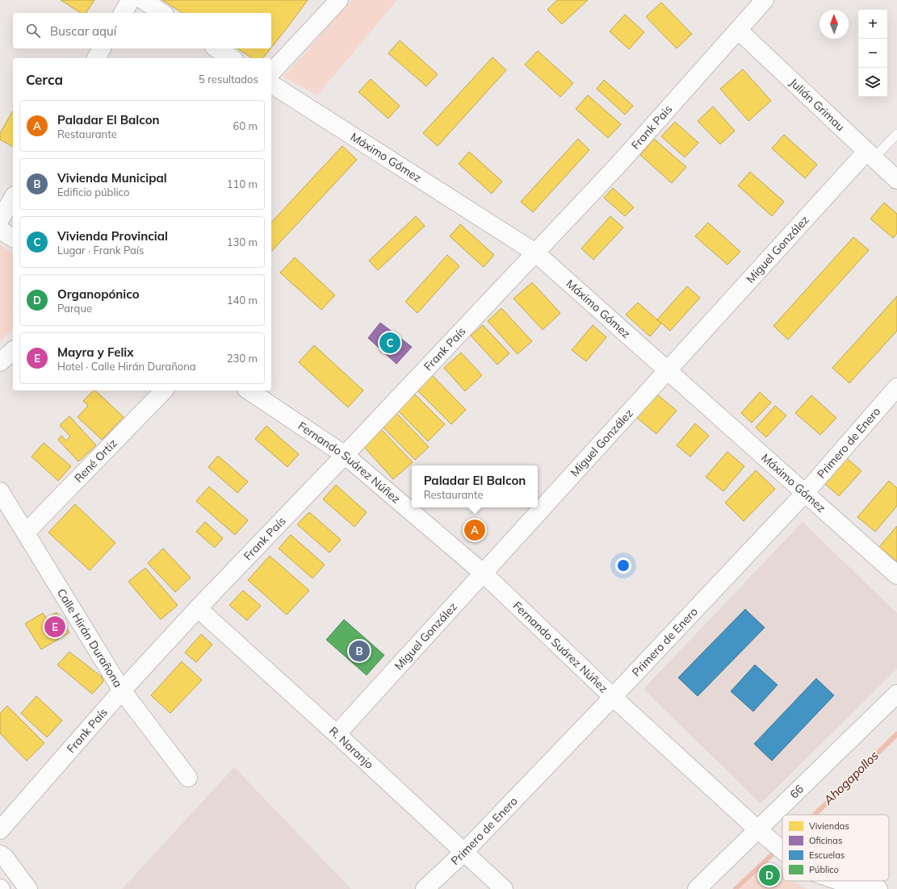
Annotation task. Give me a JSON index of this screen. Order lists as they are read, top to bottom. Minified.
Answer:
{"streets":{"street":["Julián Grimau","Frank Pais","Máximo Gómez","Miguel González","Frank País","Primero de Enero","René Ortiz","Fernando Suárez Núñez","Calle Hirán Durañona","R. Naranjo","66"]},"crossings":[["Julián Grimau","Frank Pais"],["Julián Grimau","Miguel González"],["Frank Pais","Máximo Gómez"],["Frank Pais","Frank País"],["Máximo Gómez","Miguel González"],["Máximo Gómez","Frank País"],["Máximo Gómez","Primero de Enero"],["Miguel González","Fernando Suárez Núñez"],["Miguel González","R. Naranjo"],["Frank País","Fernando Suárez Núñez"],["Frank País","Calle Hirán Durañona"],["Frank País","R. Naranjo"],["Primero de Enero","Fernando Suárez Núñez"],["Primero de Enero","R. Naranjo"],["René Ortiz","Calle Hirán Durañona"],["Fernando Suárez Núñez","66"]],"water":["Ahogapollos"],"legend":["Viviendas","Oficinas","Escuelas","Público"],"north":"top","page":{"map_buttons":["+","−"],"search":"Buscar aquí","heading":["Cerca","5 resultados"],"list":[{"mark":"A","name":"Paladar El Balcon","note":"Restaurante","value":"60 m"},{"mark":"B","name":"Vivienda Municipal","note":"Edificio público","value":"110 m"},{"mark":"C","name":"Vivienda Provincial","note":"Lugar · Frank País","value":"130 m"},{"mark":"D","name":"Organopónico","note":"Parque","value":"140 m"},{"mark":"E","name":"Mayra y Felix","note":"Hotel · Calle Hirán Durañona","value":"230 m"}],"pins":["C","A","E","B","D"],"popup":["Paladar El Balcon","Restaurante"]}}
